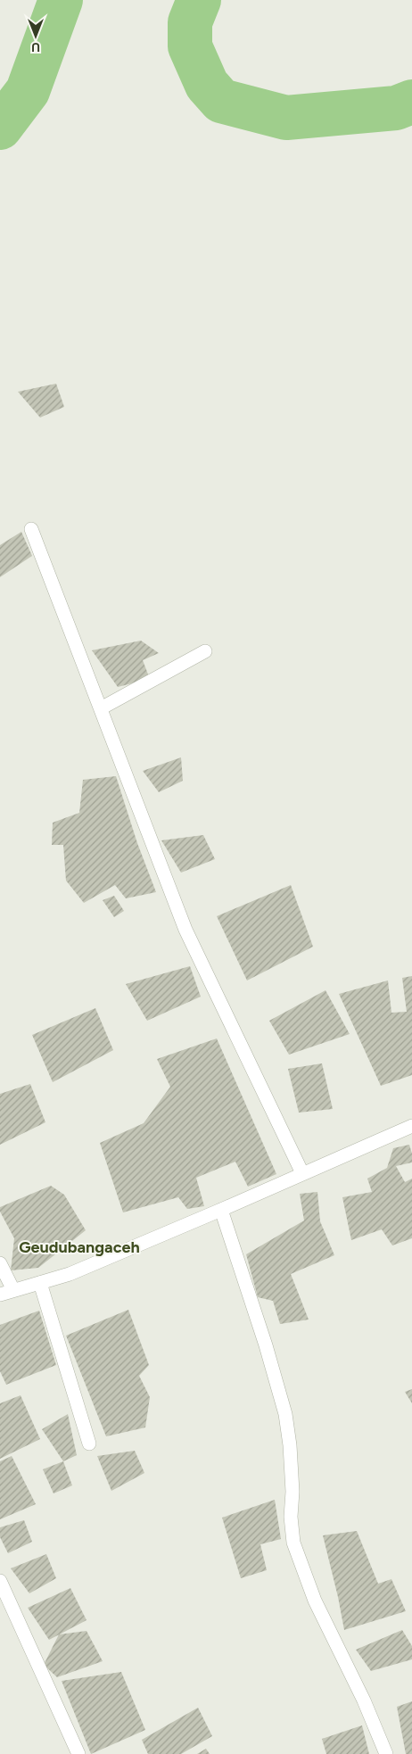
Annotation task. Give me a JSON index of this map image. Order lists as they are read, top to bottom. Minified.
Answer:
{"districts":["Geudubangaceh"],"north":"bottom"}
